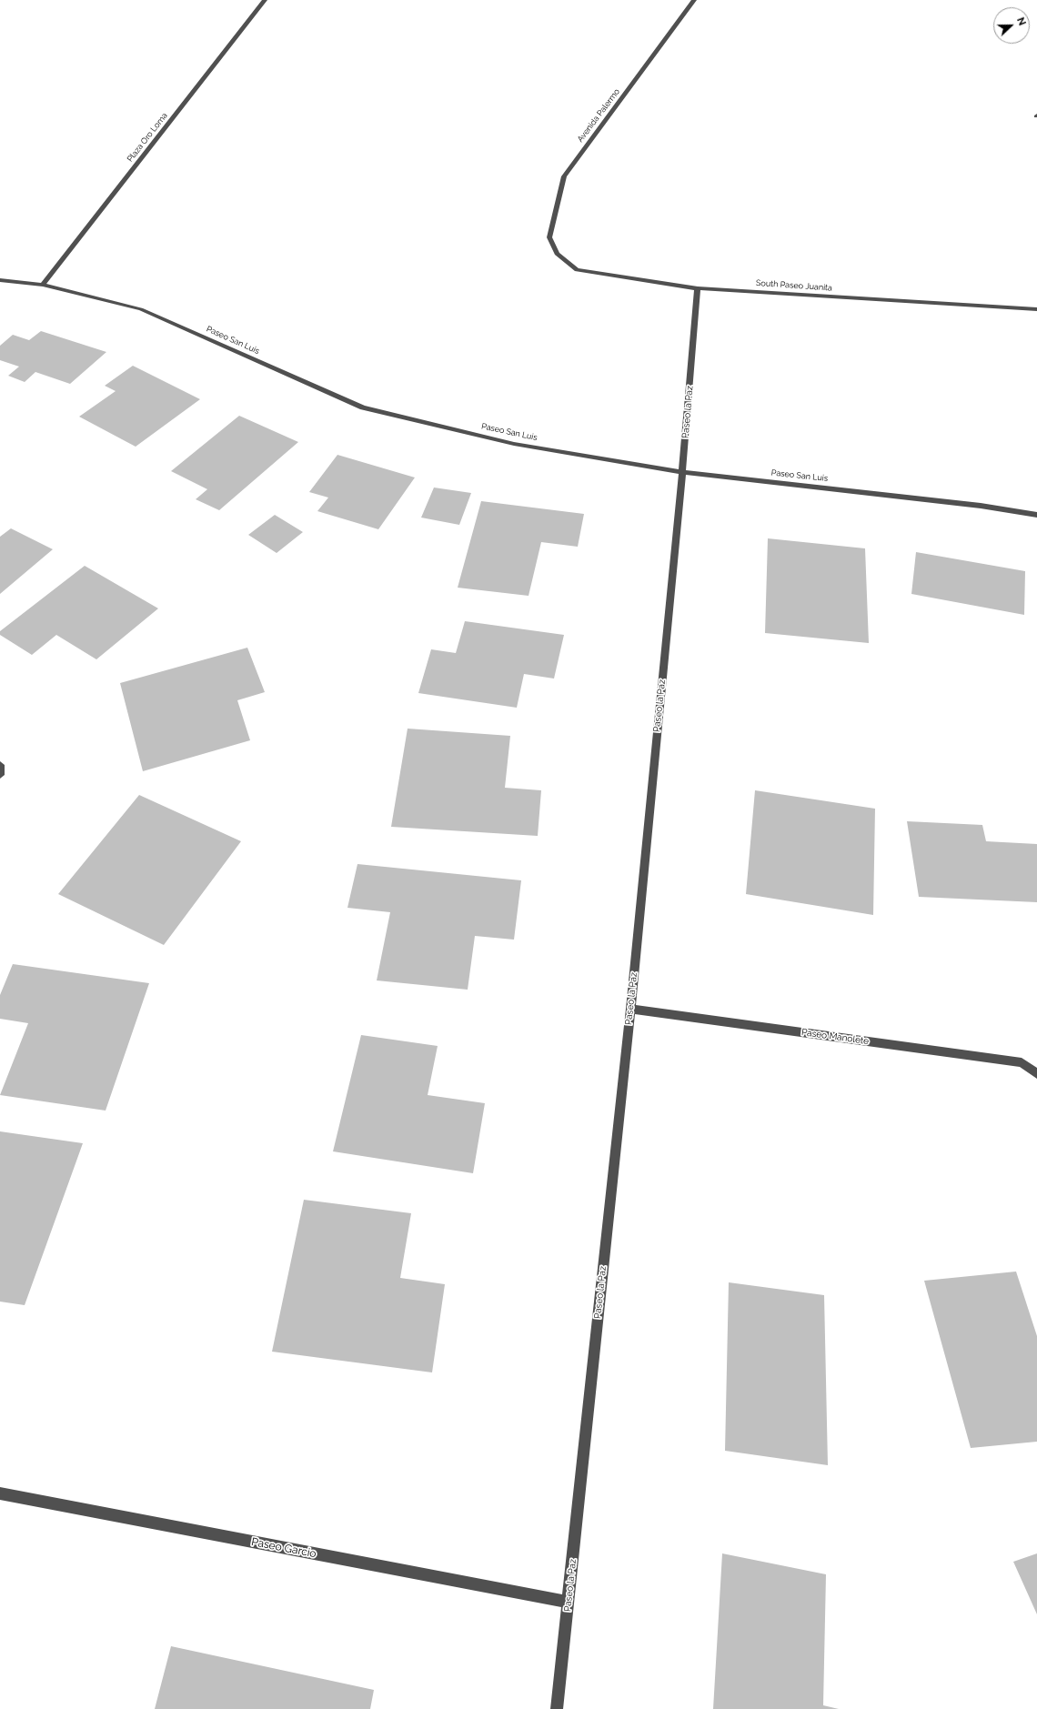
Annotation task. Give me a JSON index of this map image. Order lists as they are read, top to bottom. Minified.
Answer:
{"streets":{"street":["Avenida Palermo","Plaza Oro Loma","South Paseo Juanita","Paseo San Luis","Paseo la Paz","Paseo Manolete","Paseo Garcio"]},"crossings":[["Avenida Palermo","South Paseo Juanita"],["Plaza Oro Loma","Paseo San Luis"],["South Paseo Juanita","Paseo la Paz"],["Paseo San Luis","Paseo la Paz"],["Paseo la Paz","Paseo Manolete"],["Paseo la Paz","Paseo Garcio"]],"north":"right"}
